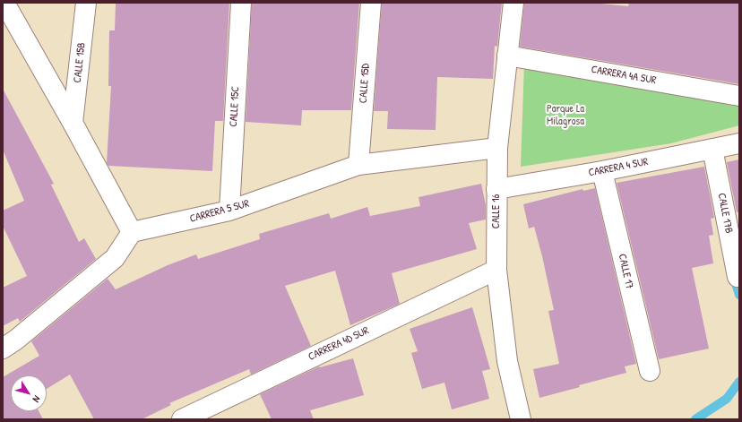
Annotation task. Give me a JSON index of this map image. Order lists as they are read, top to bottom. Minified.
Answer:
{"streets":{"street":["CALLE 15B","CARRERA 4A SUR","CALLE 15D","CALLE 15C","CARRERA 4 SUR","CARRERA 5 SUR","CALLE 16","CALLE 17B","CALLE 17","CARRERA 4D SUR"]},"crossings":[["CARRERA 4A SUR","CALLE 16"],["CALLE 15D","CARRERA 5 SUR"],["CALLE 15C","CARRERA 5 SUR"],["CARRERA 4 SUR","CALLE 16"],["CARRERA 4 SUR","CALLE 17B"],["CARRERA 4 SUR","CALLE 17"],["CARRERA 5 SUR","CALLE 16"],["CALLE 16","CARRERA 4D SUR"]],"parks":["Parque La Milagrosa"],"north":"bottom right"}
